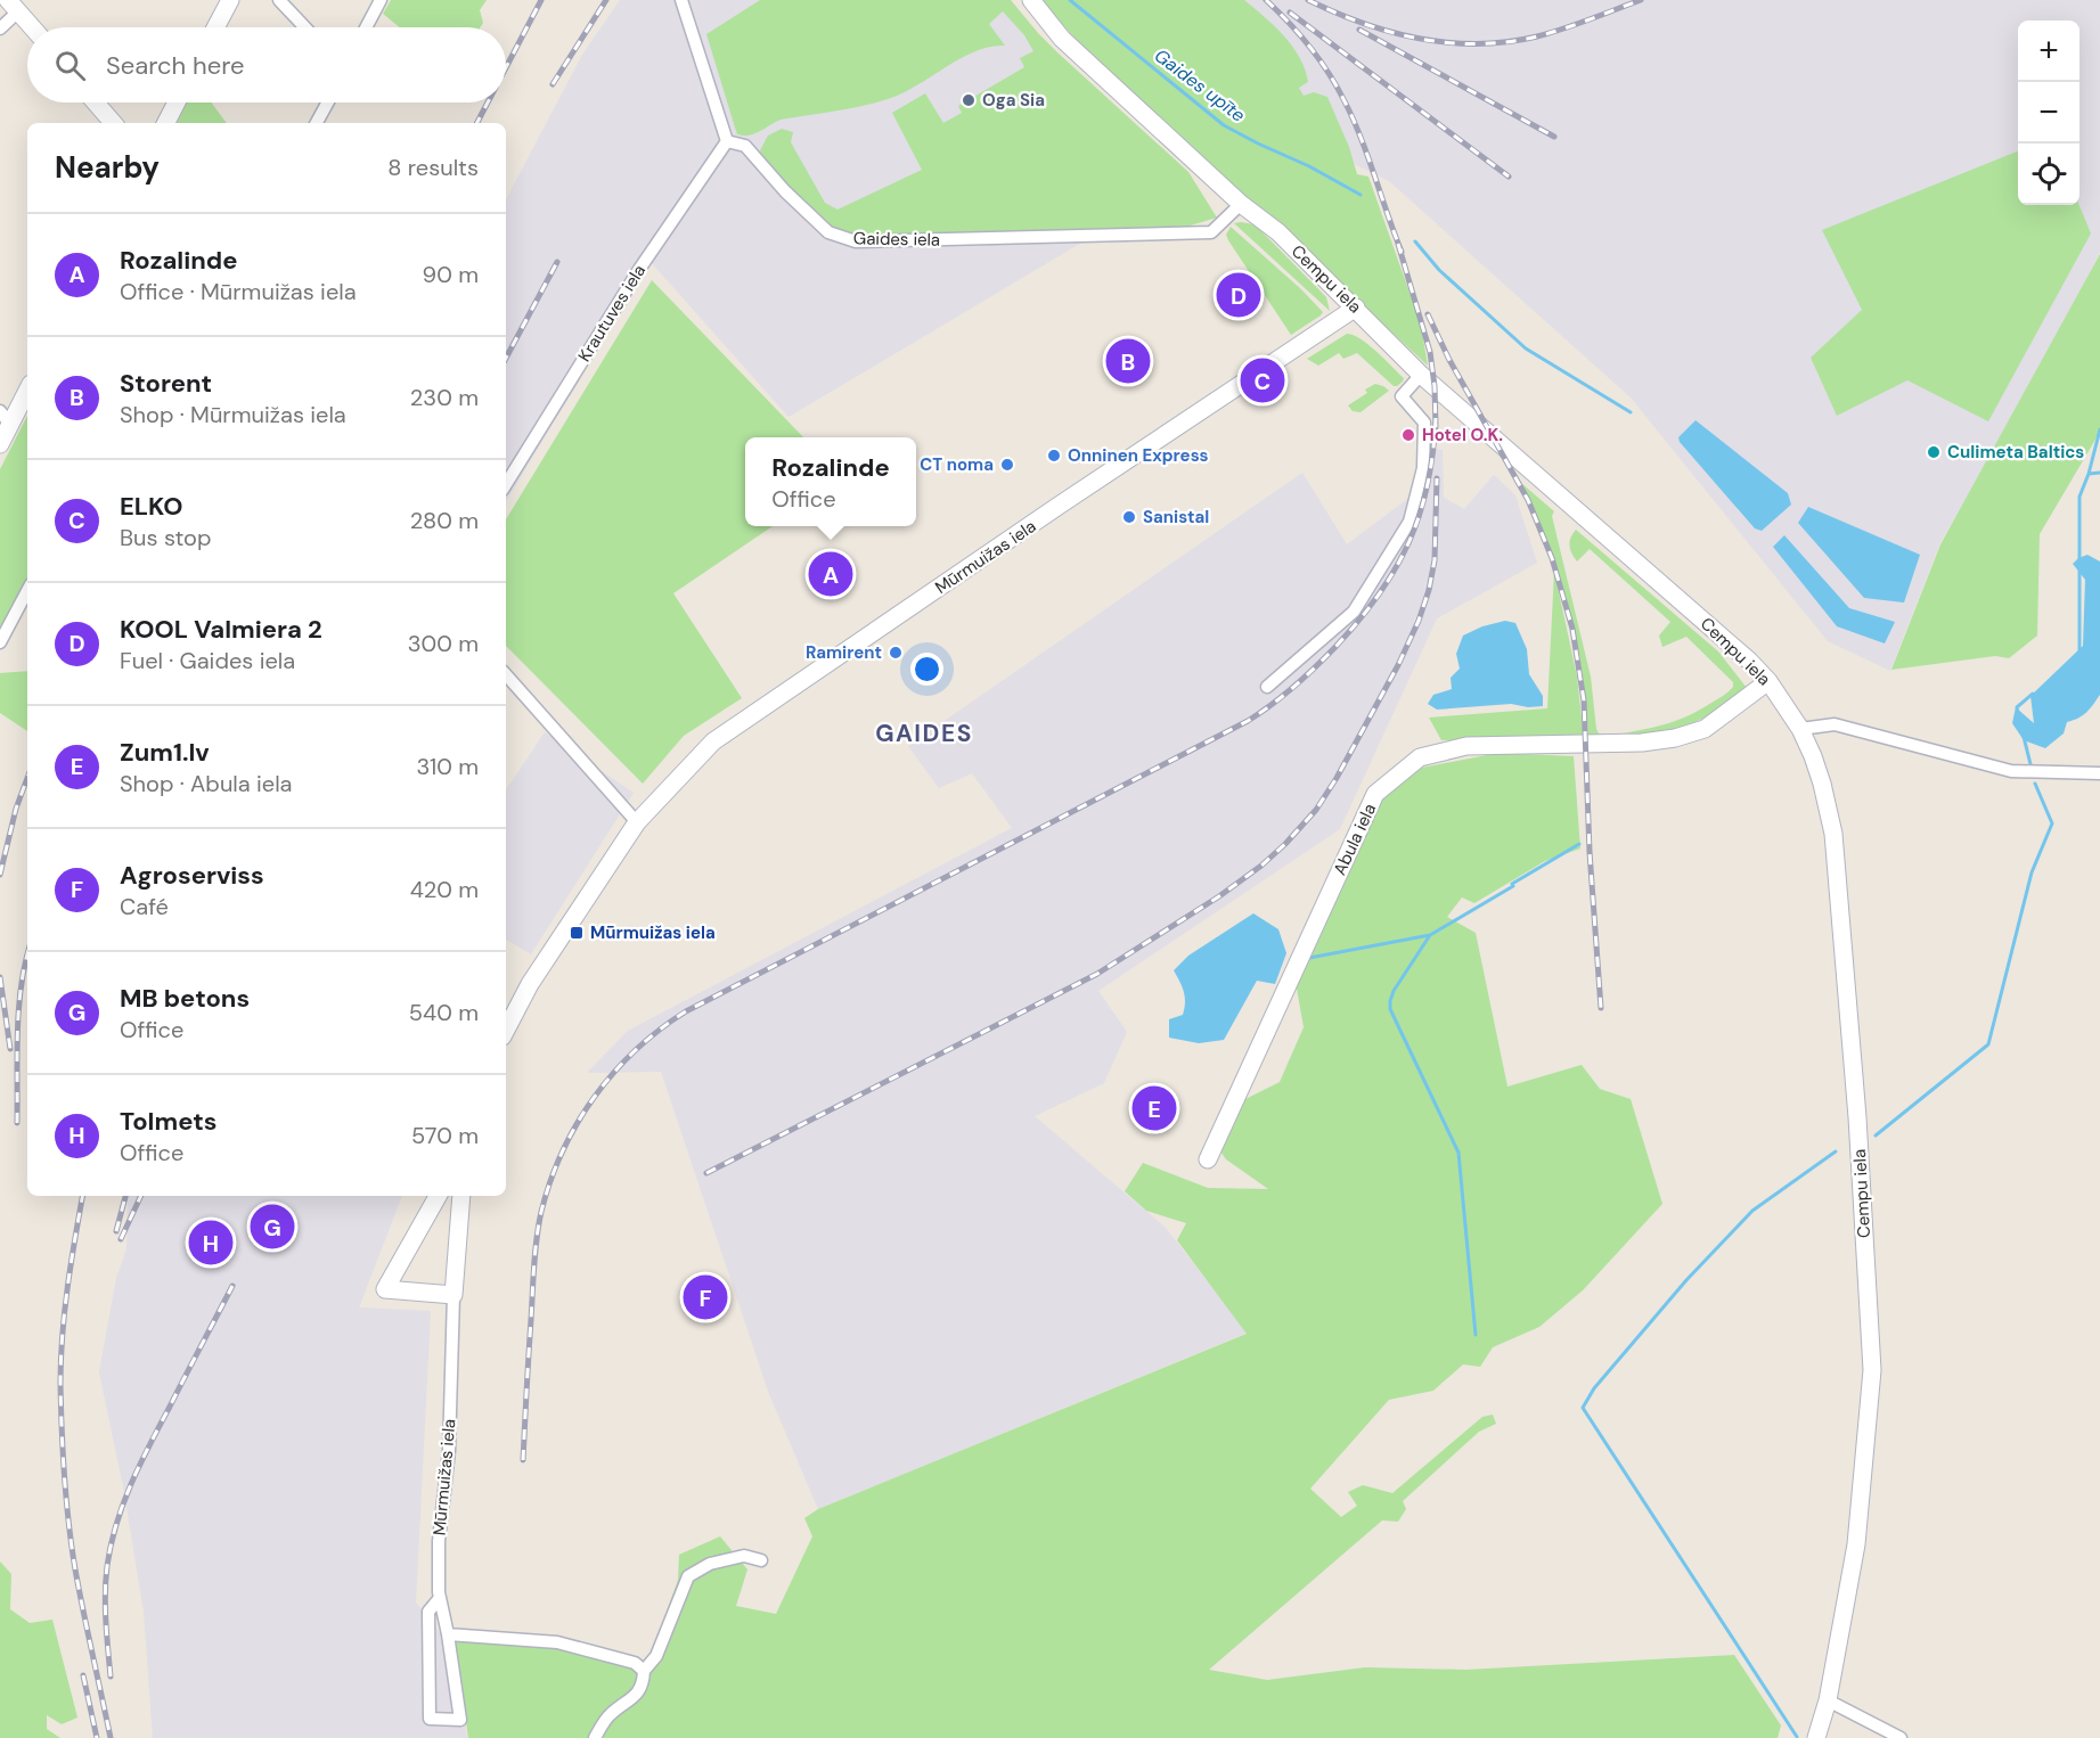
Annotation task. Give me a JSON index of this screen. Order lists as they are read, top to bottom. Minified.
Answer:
{"streets":{"street":["Gaides iela","Cempu iela","Krautuves iela","Mūrmuižas iela","Abula iela"]},"crossings":[["Gaides iela","Cempu iela"],["Gaides iela","Krautuves iela"],["Cempu iela","Mūrmuižas iela"],["Cempu iela","Abula iela"]],"districts":["GAIDES"],"water":["Gaides upīte"],"places":{"other":["Oga Sia","Hotel O.K.","Culimeta Baltics","Onninen Express","CT noma","Sanistal","Ramirent"],"transit":["Mūrmuižas iela"]},"page":{"map_buttons":["+","−"],"search":"Search here","heading":["Nearby","8 results"],"list":[{"mark":"A","name":"Rozalinde","note":"Office · Mūrmuižas iela","value":"90 m"},{"mark":"B","name":"Storent","note":"Shop · Mūrmuižas iela","value":"230 m"},{"mark":"C","name":"ELKO","note":"Bus stop","value":"280 m"},{"mark":"D","name":"KOOL Valmiera 2","note":"Fuel · Gaides iela","value":"300 m"},{"mark":"E","name":"Zum1.lv","note":"Shop · Abula iela","value":"310 m"},{"mark":"F","name":"Agroserviss","note":"Café","value":"420 m"},{"mark":"G","name":"MB betons","note":"Office","value":"540 m"},{"mark":"H","name":"Tolmets","note":"Office","value":"570 m"}],"pins":["D","B","C","A","E","G","H","F"],"popup":["Rozalinde","Office"]}}
